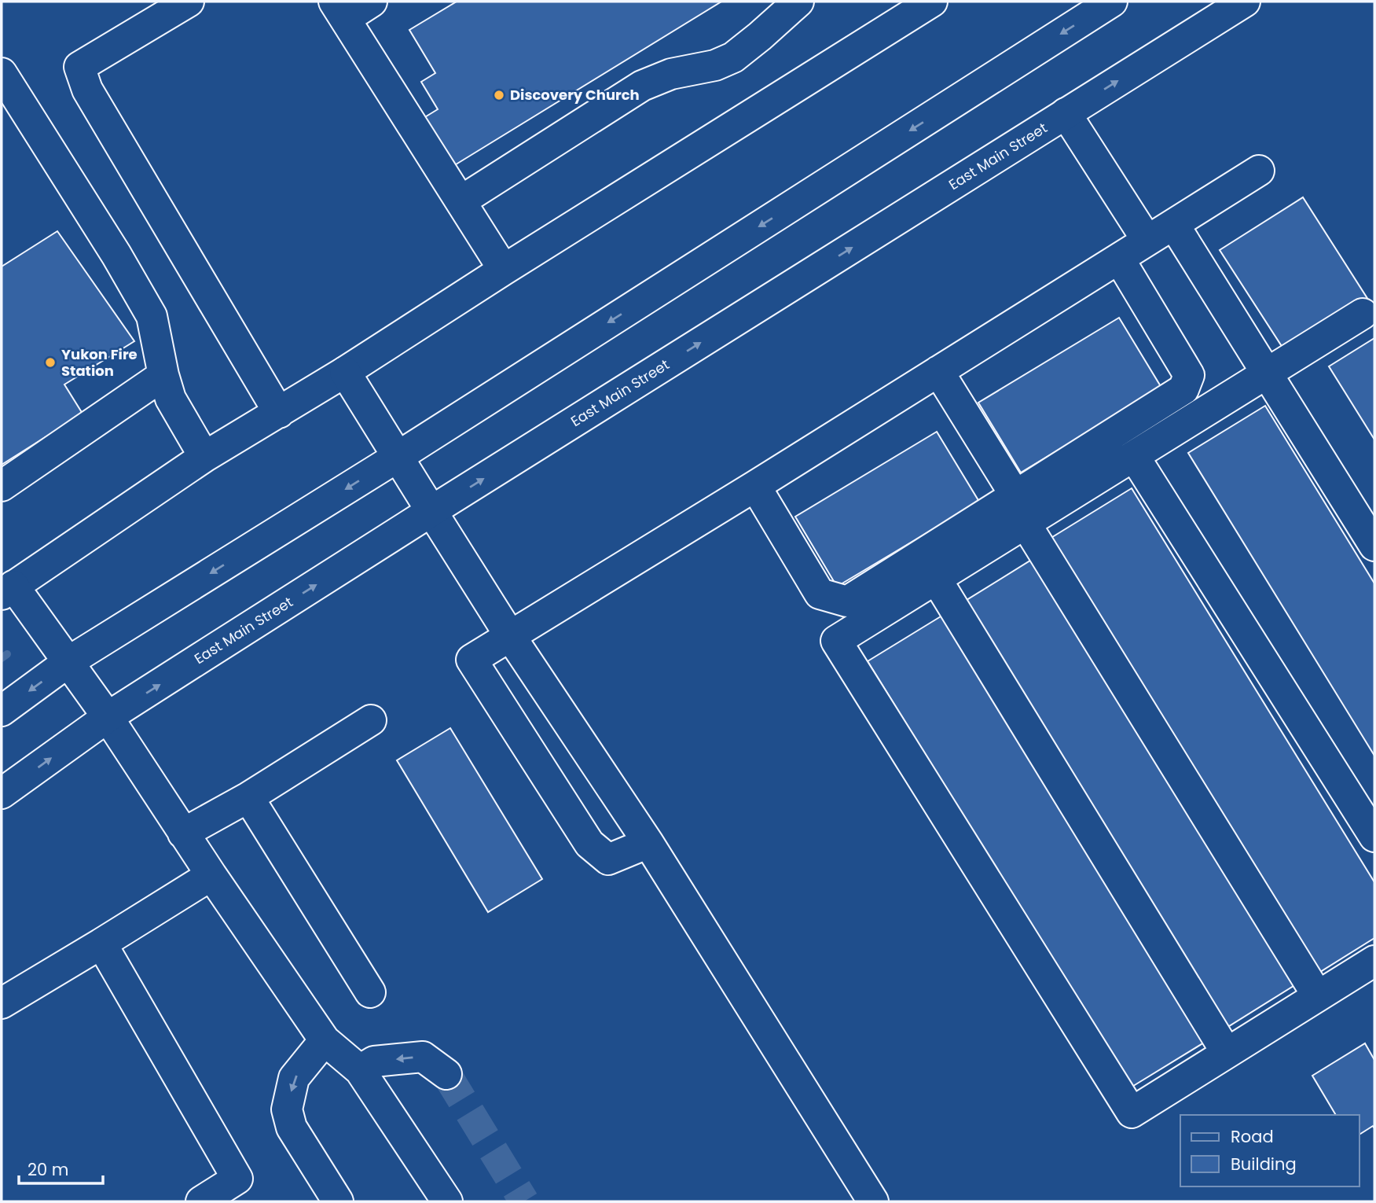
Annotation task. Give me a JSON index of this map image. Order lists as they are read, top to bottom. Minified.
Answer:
{"streets":{"main road":["East Main Street"]},"places":["Discovery Church","Yukon Fire Station"],"legend":["Road","Building"],"scale_bar":"20 m"}
